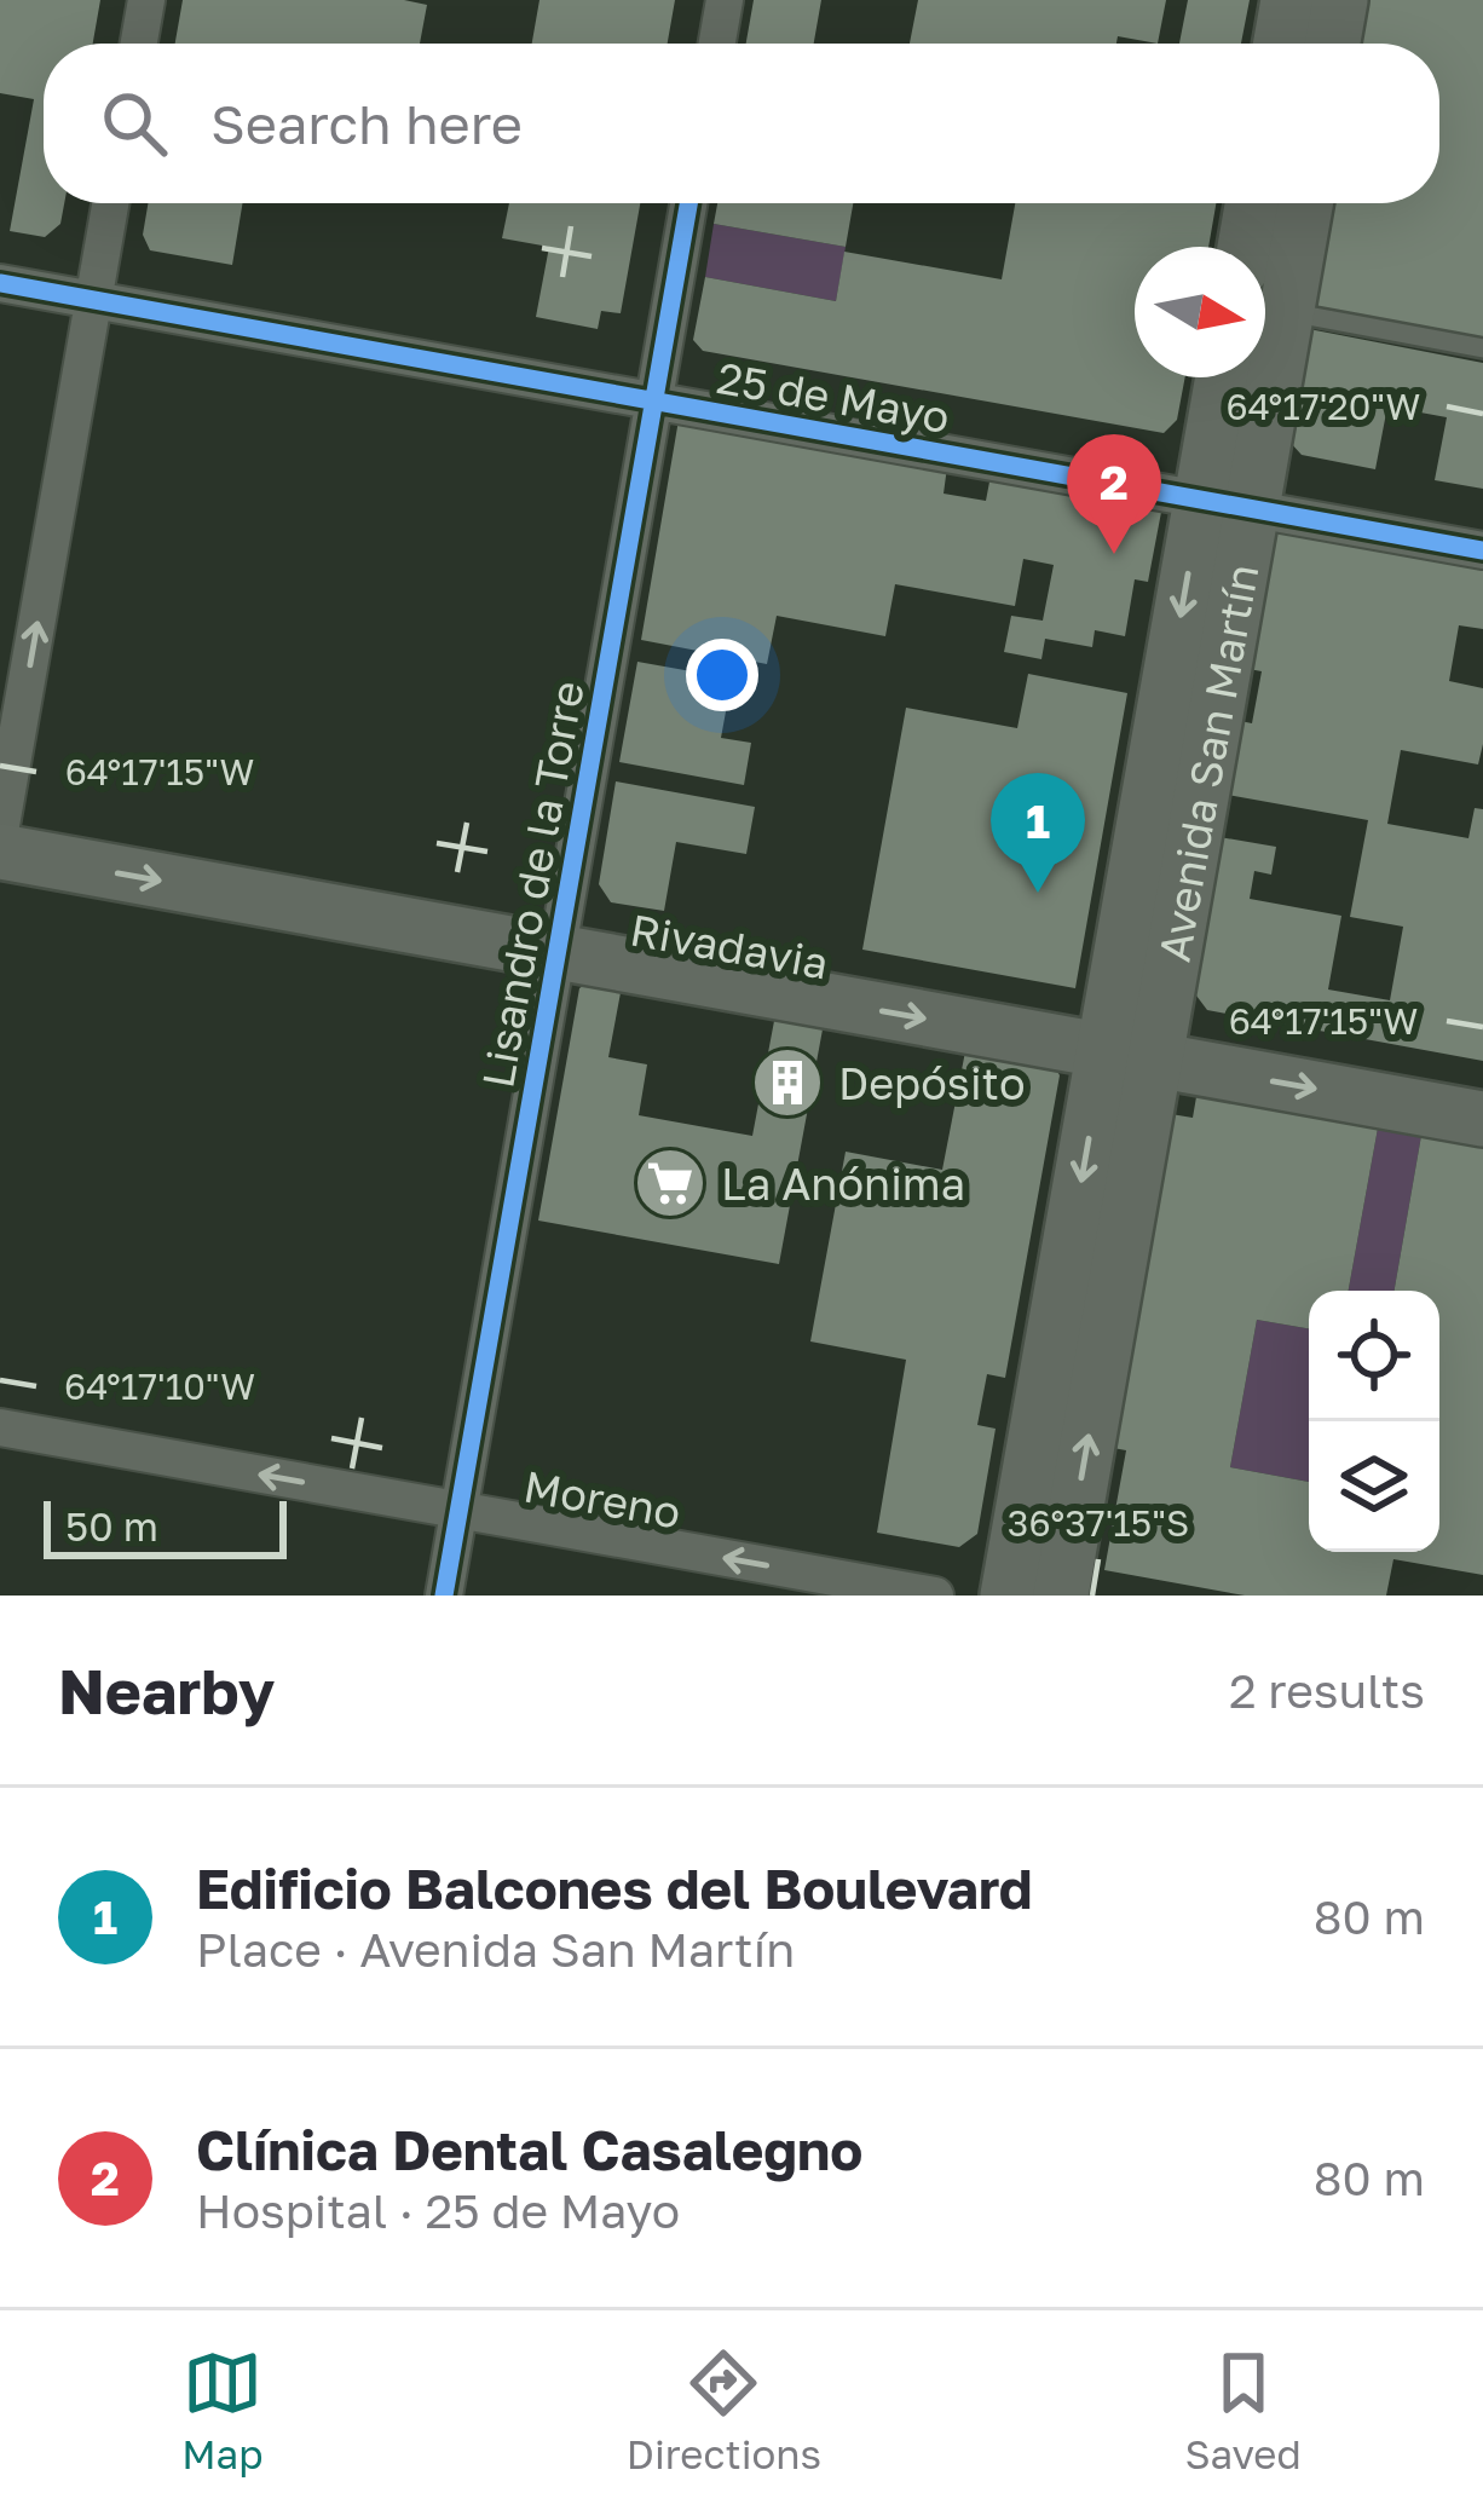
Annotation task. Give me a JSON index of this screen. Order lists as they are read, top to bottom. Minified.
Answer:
{"streets":{"main road":["Avenida San Martín","Rivadavia"],"street":["25 de Mayo","Lisandro de la Torre","Moreno"]},"crossings":[["25 de Mayo","Avenida San Martín"],["25 de Mayo","Lisandro de la Torre"],["Avenida San Martín","Rivadavia"],["Lisandro de la Torre","Rivadavia"],["Lisandro de la Torre","Moreno"]],"one_way":["Rivadavia","Moreno"],"places":{"building":["Depósito"],"supermarket":["La Anónima"]},"scale_bar":"50 m","north":"right","page":{"search":"Search here","pins":["2","1"],"scale":"50 m","heading":["Nearby","2 results"],"list":[{"mark":"1","name":"Edificio Balcones del Boulevard","note":"Place · Avenida San Martín","value":"80 m"},{"mark":"2","name":"Clínica Dental Casalegno","note":"Hospital · 25 de Mayo","value":"80 m"}],"nav":["Map","Directions","Saved"]},"coordinates":["64°17'20\"W","64°17'15\"W","64°17'10\"W","36°37'15\"S"]}
